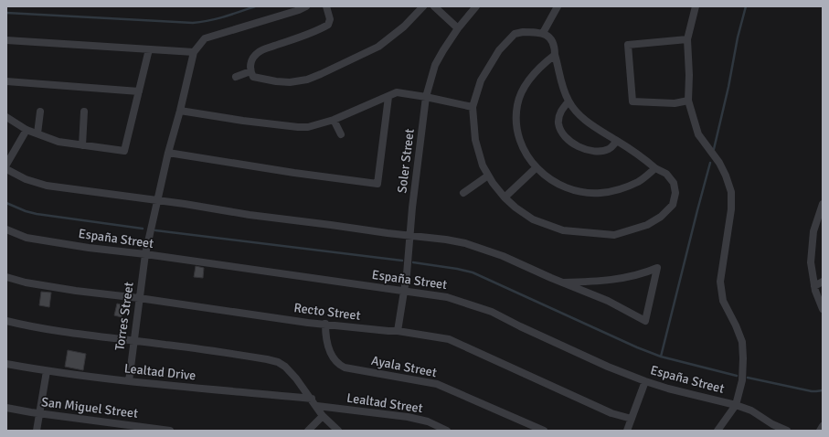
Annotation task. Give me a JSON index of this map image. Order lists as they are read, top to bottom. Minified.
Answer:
{"streets":{"street":["Soler Street","España Street","Recto Street","Torres Street","Ayala Street","Lealtad Drive","Lealtad Street","San Miguel Street"]},"crossings":[["Soler Street","España Street"],["Soler Street","Recto Street"],["España Street","Torres Street"],["Recto Street","Torres Street"],["Recto Street","Ayala Street"],["Torres Street","Lealtad Drive"]]}
